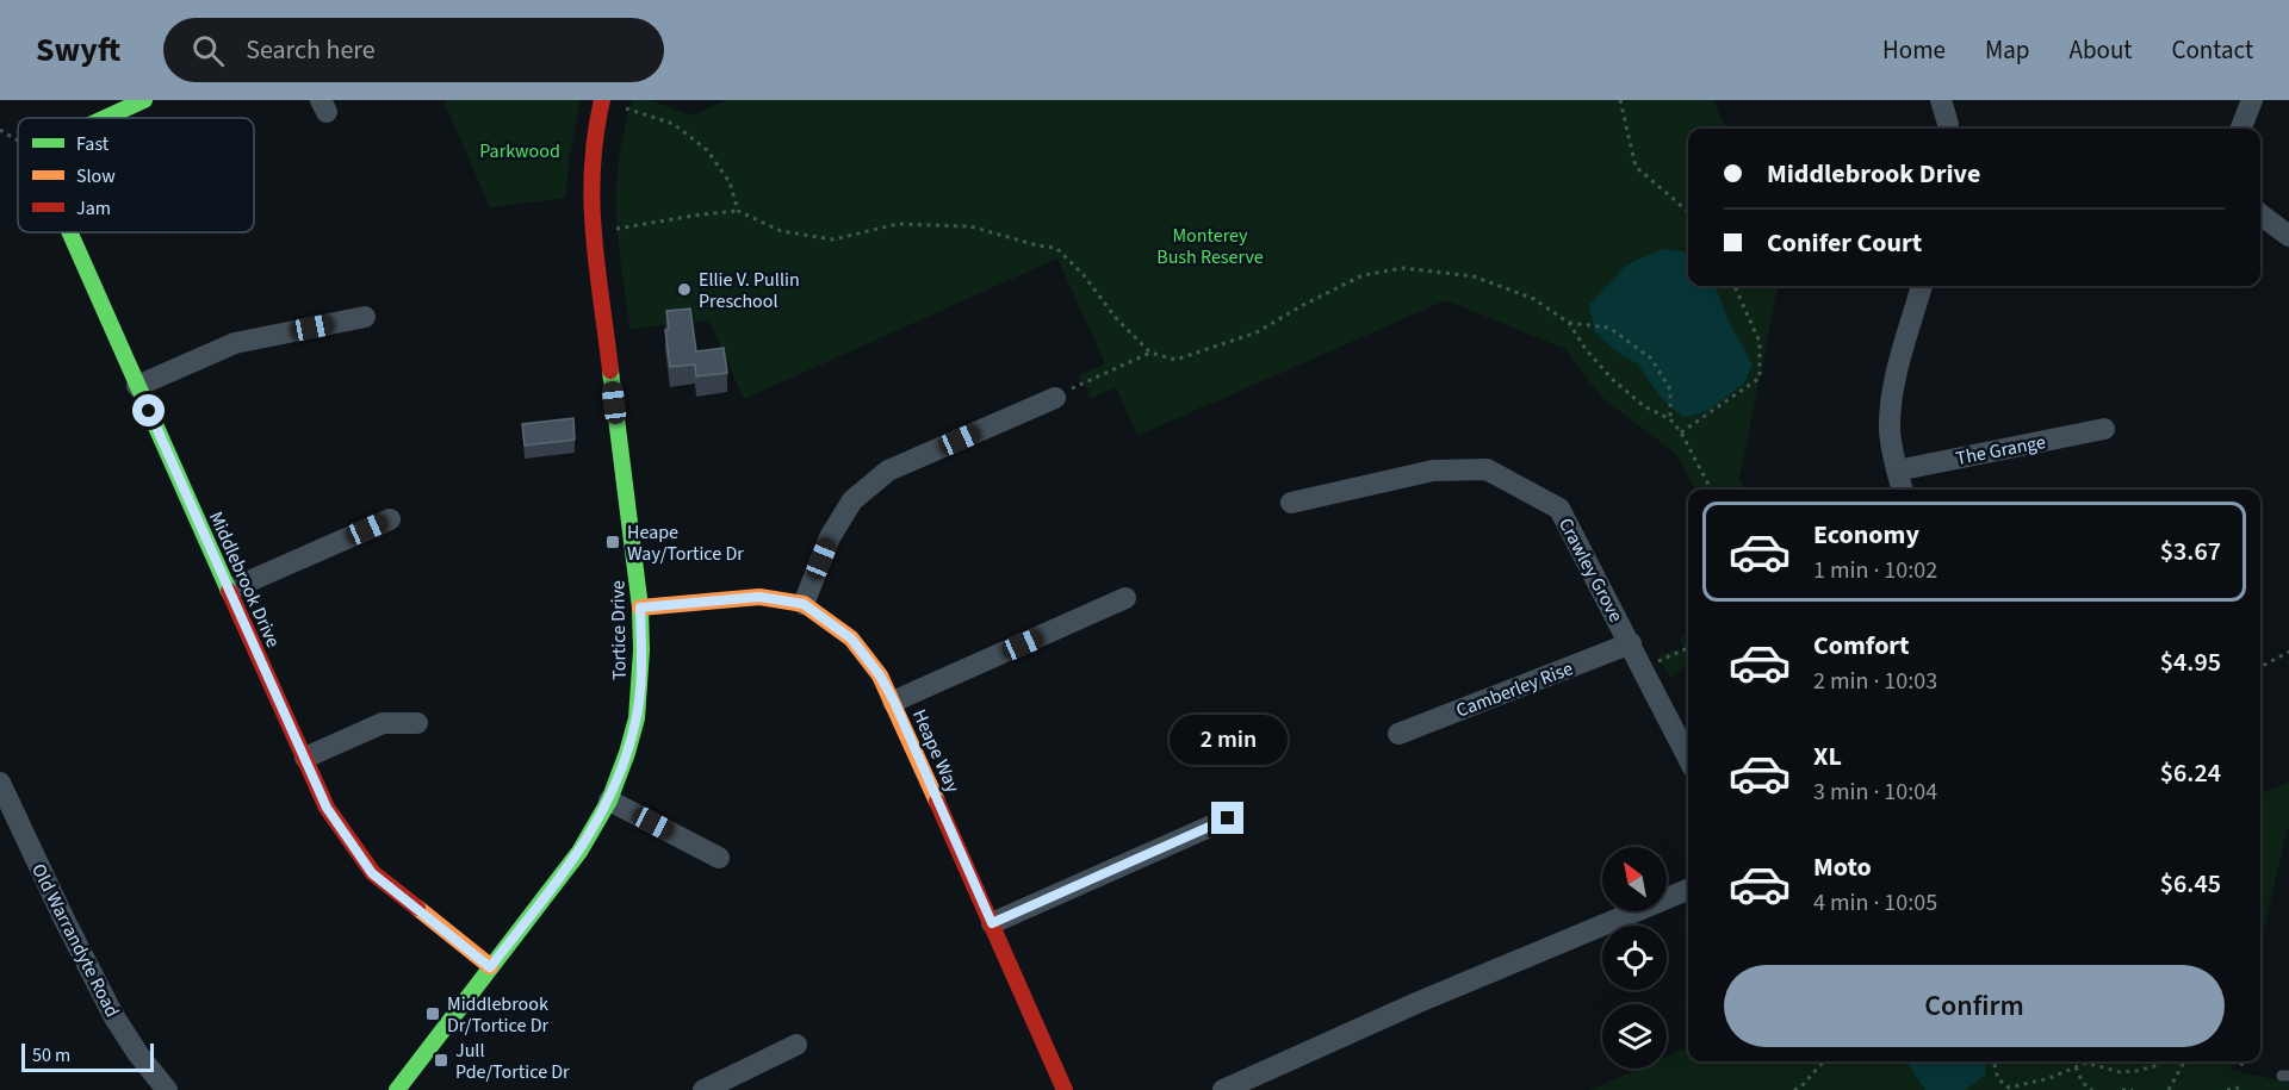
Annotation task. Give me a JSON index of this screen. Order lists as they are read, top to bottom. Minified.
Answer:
{"streets":{"street":["The Grange","Crawley Grove","Middlebrook Drive","Tortice Drive","Camberley Rise","Heape Way","Old Warrandyte Road"]},"crossings":[["Crawley Grove","Camberley Rise"],["Middlebrook Drive","Tortice Drive"],["Tortice Drive","Heape Way"]],"parks":["Parkwood","Monterey Bush Reserve"],"places":{"other":["Ellie V. Pullin Preschool"],"transit":["Heape Way/Tortice Dr","Middlebrook Dr/Tortice Dr","Jull Pde/Tortice Dr"]},"legend":["Fast","Slow","Jam"],"scale_bar":"50 m","north":"top left","page":{"header":"Swyft","search":"Search here","nav":["Home","Map","About","Contact"],"banner":["Middlebrook Drive","Conifer Court"],"list":[{"name":"Economy","note":"1 min · 10:02","value":"$3.67"},{"name":"Comfort","note":"2 min · 10:03","value":"$4.95"},{"name":"XL","note":"3 min · 10:04","value":"$6.24"},{"name":"Moto","note":"4 min · 10:05","value":"$6.45"}],"bubble":"2 min","buttons":"Confirm","scale":"50 m"}}
